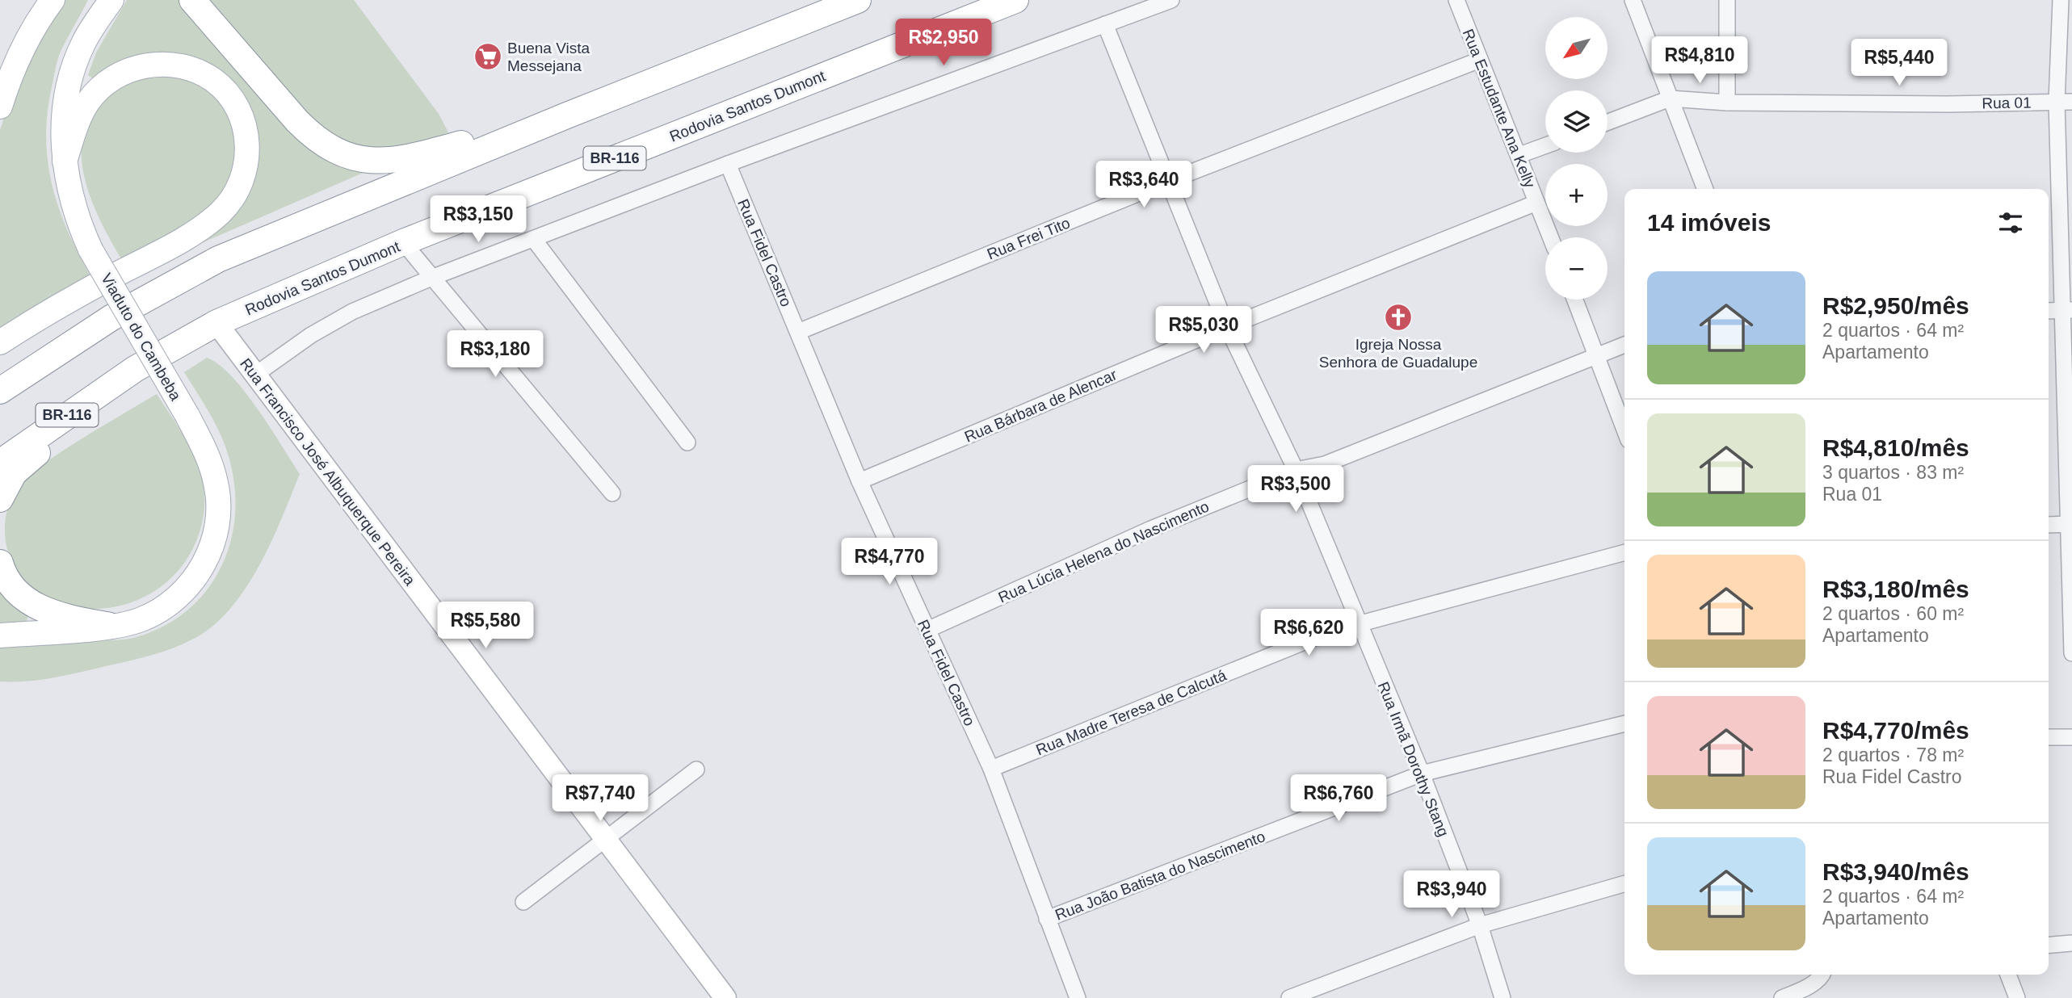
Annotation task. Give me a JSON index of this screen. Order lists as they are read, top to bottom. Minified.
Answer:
{"streets":{"highway":["Rodovia Santos Dumont","BR-116"],"main road":["Viaduto do Cambeba","Rua Francisco José Albuquerque Pereira"],"street":["Rua 01","Rua Estudante Ana Kelly","Rua Frei Tito","Rua Fidel Castro","Rua Bárbara de Alencar","Rua Lúcia Helena do Nascimento","Rua Madre Teresa de Calcutá","Rua Irmã Dorothy Stang","Rua João Batista do Nascimento"]},"crossings":[["Rodovia Santos Dumont","Rua Francisco José Albuquerque Pereira"],["Rua Estudante Ana Kelly","Rua Frei Tito"],["Rua Estudante Ana Kelly","Rua Bárbara de Alencar"],["Rua Frei Tito","Rua Fidel Castro"],["Rua Frei Tito","Rua Irmã Dorothy Stang"],["Rua Fidel Castro","Rua Bárbara de Alencar"],["Rua Fidel Castro","Rua Lúcia Helena do Nascimento"],["Rua Fidel Castro","Rua Madre Teresa de Calcutá"],["Rua Fidel Castro","Rua João Batista do Nascimento"],["Rua Bárbara de Alencar","Rua Irmã Dorothy Stang"],["Rua Lúcia Helena do Nascimento","Rua Irmã Dorothy Stang"],["Rua Madre Teresa de Calcutá","Rua Irmã Dorothy Stang"],["Rua Irmã Dorothy Stang","Rua João Batista do Nascimento"]],"places":{"supermarket":["Buena Vista Messejana"],"church":["Igreja Nossa Senhora de Guadalupe"]},"north":"bottom left","page":{"map_buttons":["+","−"],"price":["R$2,950","R$4,810","R$5,440","R$3,640","R$3,150","R$5,030","R$3,180","R$3,500","R$4,770","R$5,580","R$6,620","R$7,740","R$6,760","R$3,940"],"heading":"14 imóveis","list":[{"name":"R$2,950/mês","note":"2 quartos · 64 m² · Apartamento"},{"name":"R$4,810/mês","note":"3 quartos · 83 m² · Rua 01"},{"name":"R$3,180/mês","note":"2 quartos · 60 m² · Apartamento"},{"name":"R$4,770/mês","note":"2 quartos · 78 m² · Rua Fidel Castro"},{"name":"R$3,940/mês","note":"2 quartos · 64 m² · Apartamento"}]}}
